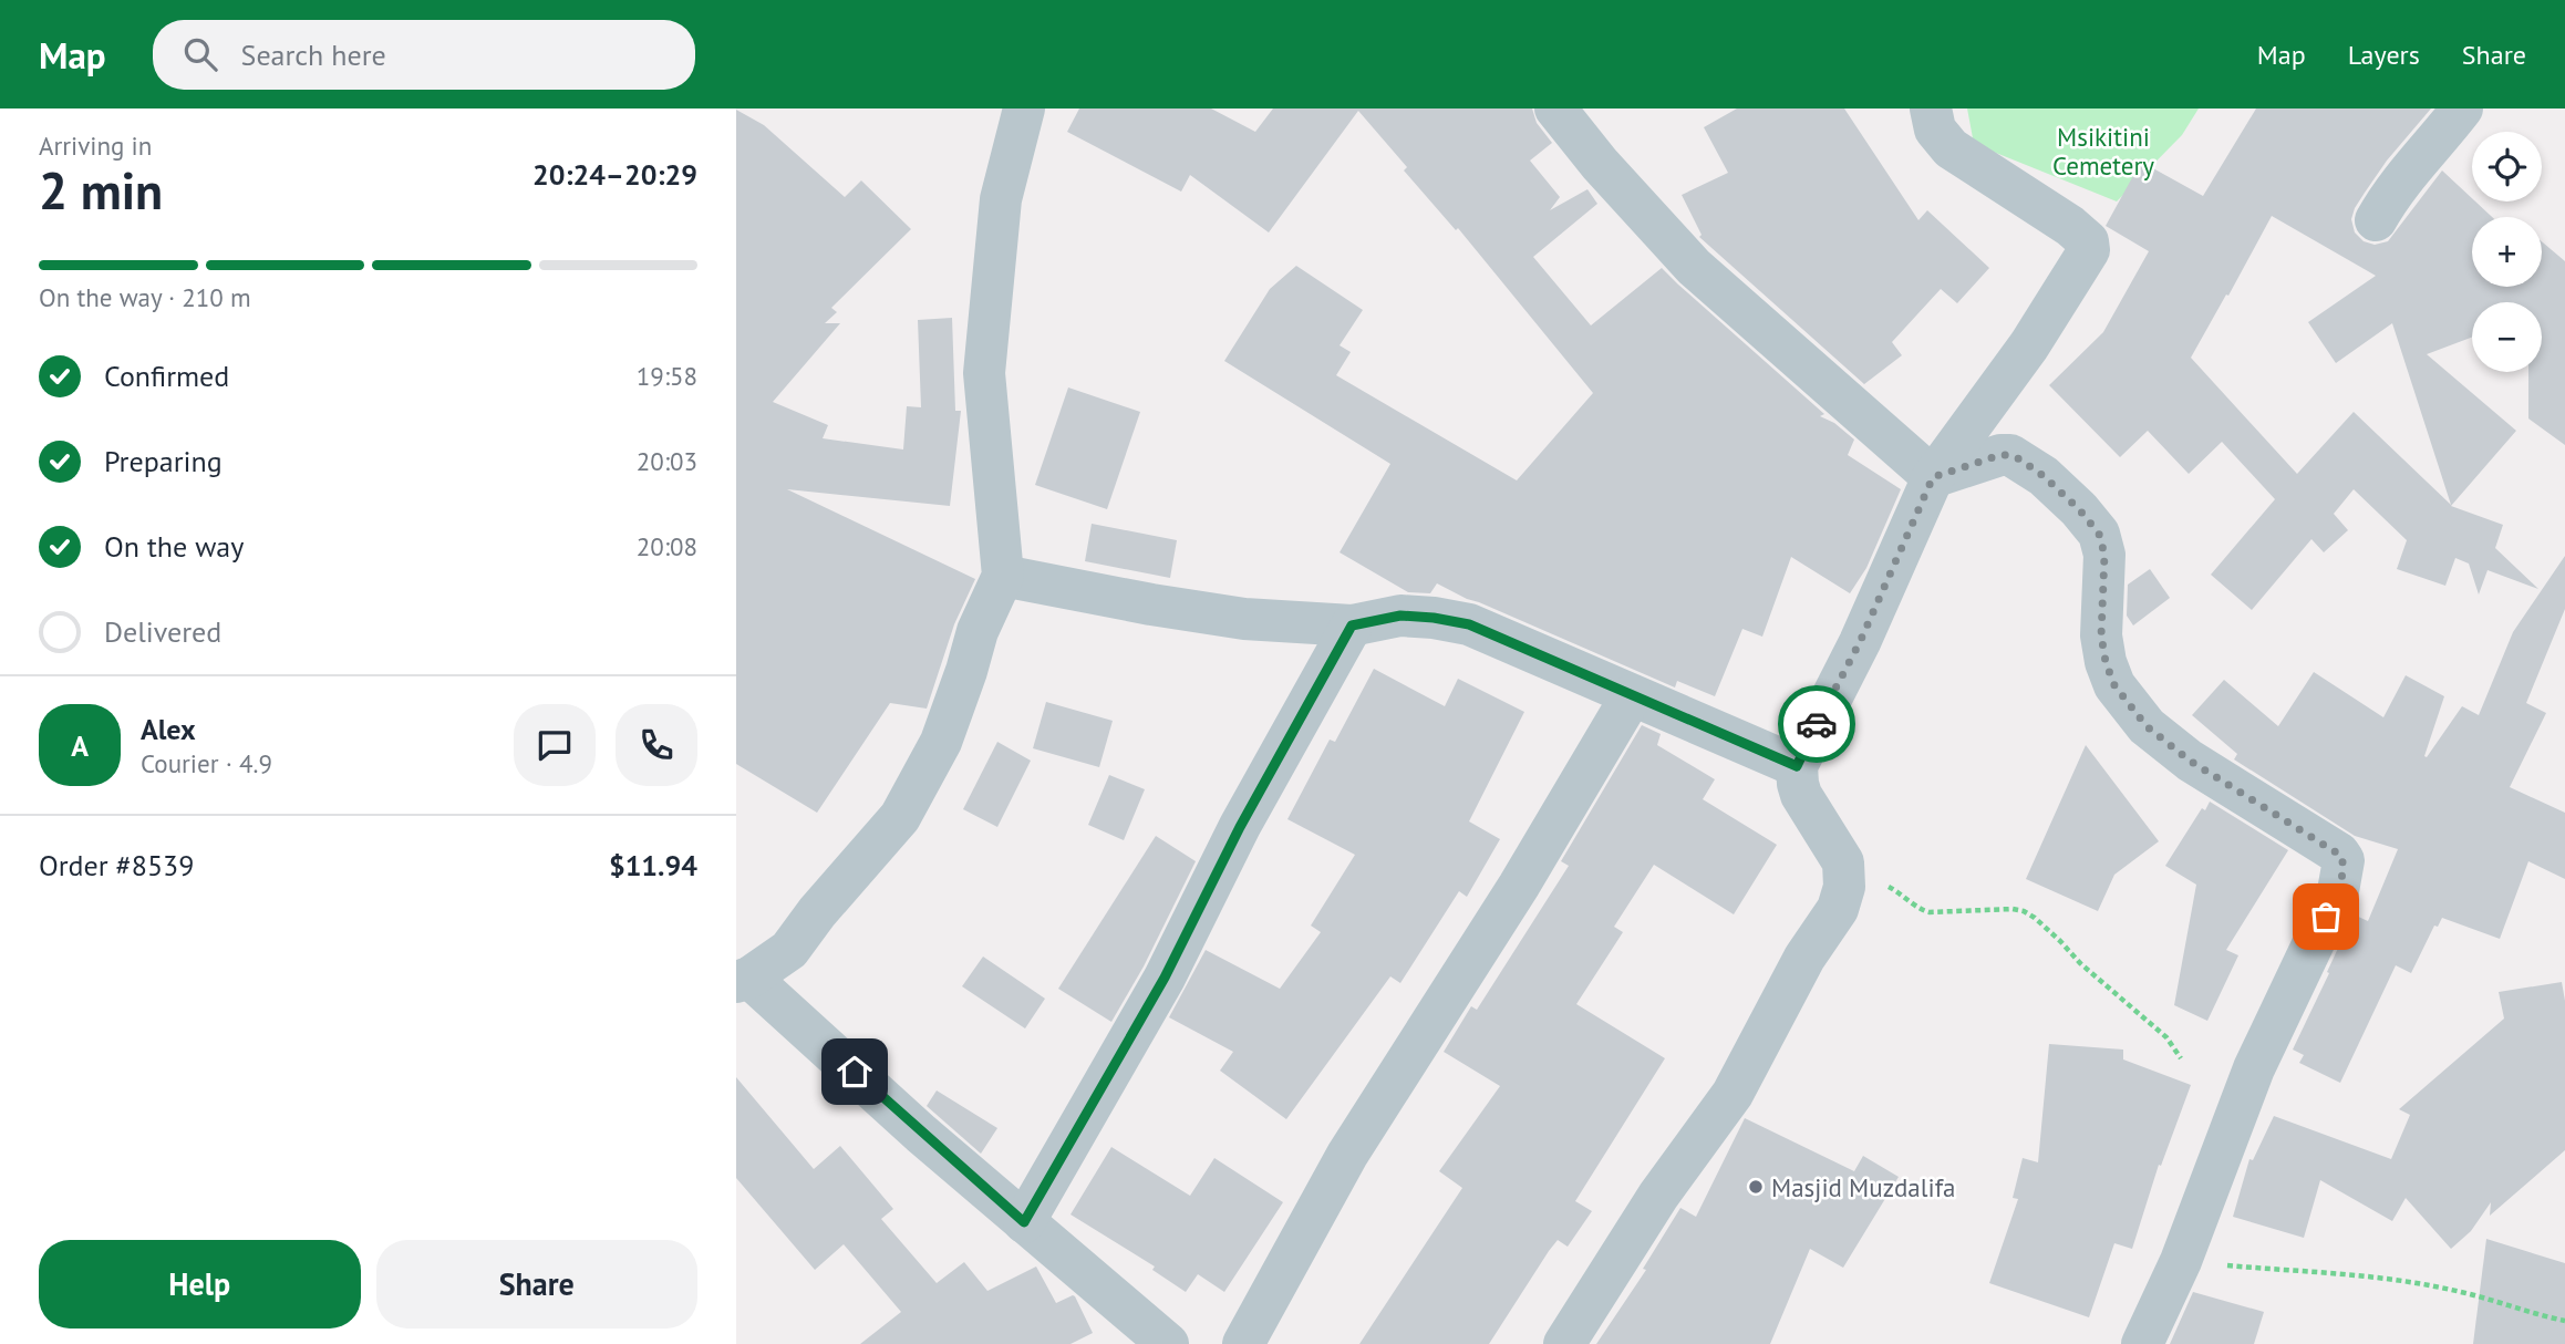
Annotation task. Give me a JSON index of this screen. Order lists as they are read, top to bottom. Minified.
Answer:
{"parks":["Msikitini Cemetery"],"places":["Masjid Muzdalifa"],"page":{"header":"Map","search":"Search here","nav":["Map","Layers","Share"],"heading":["2 min","Arriving in","20:24–20:29"],"panel":["Alex","Courier · 4.9","Order #8539","$11.94"],"map_buttons":["+","−"],"bar":"On the way · 210 m","list":[["Confirmed","19:58"],["Preparing","20:03"],["On the way","20:08"],"Delivered"],"round":"A","buttons":["Help","Share"]}}
